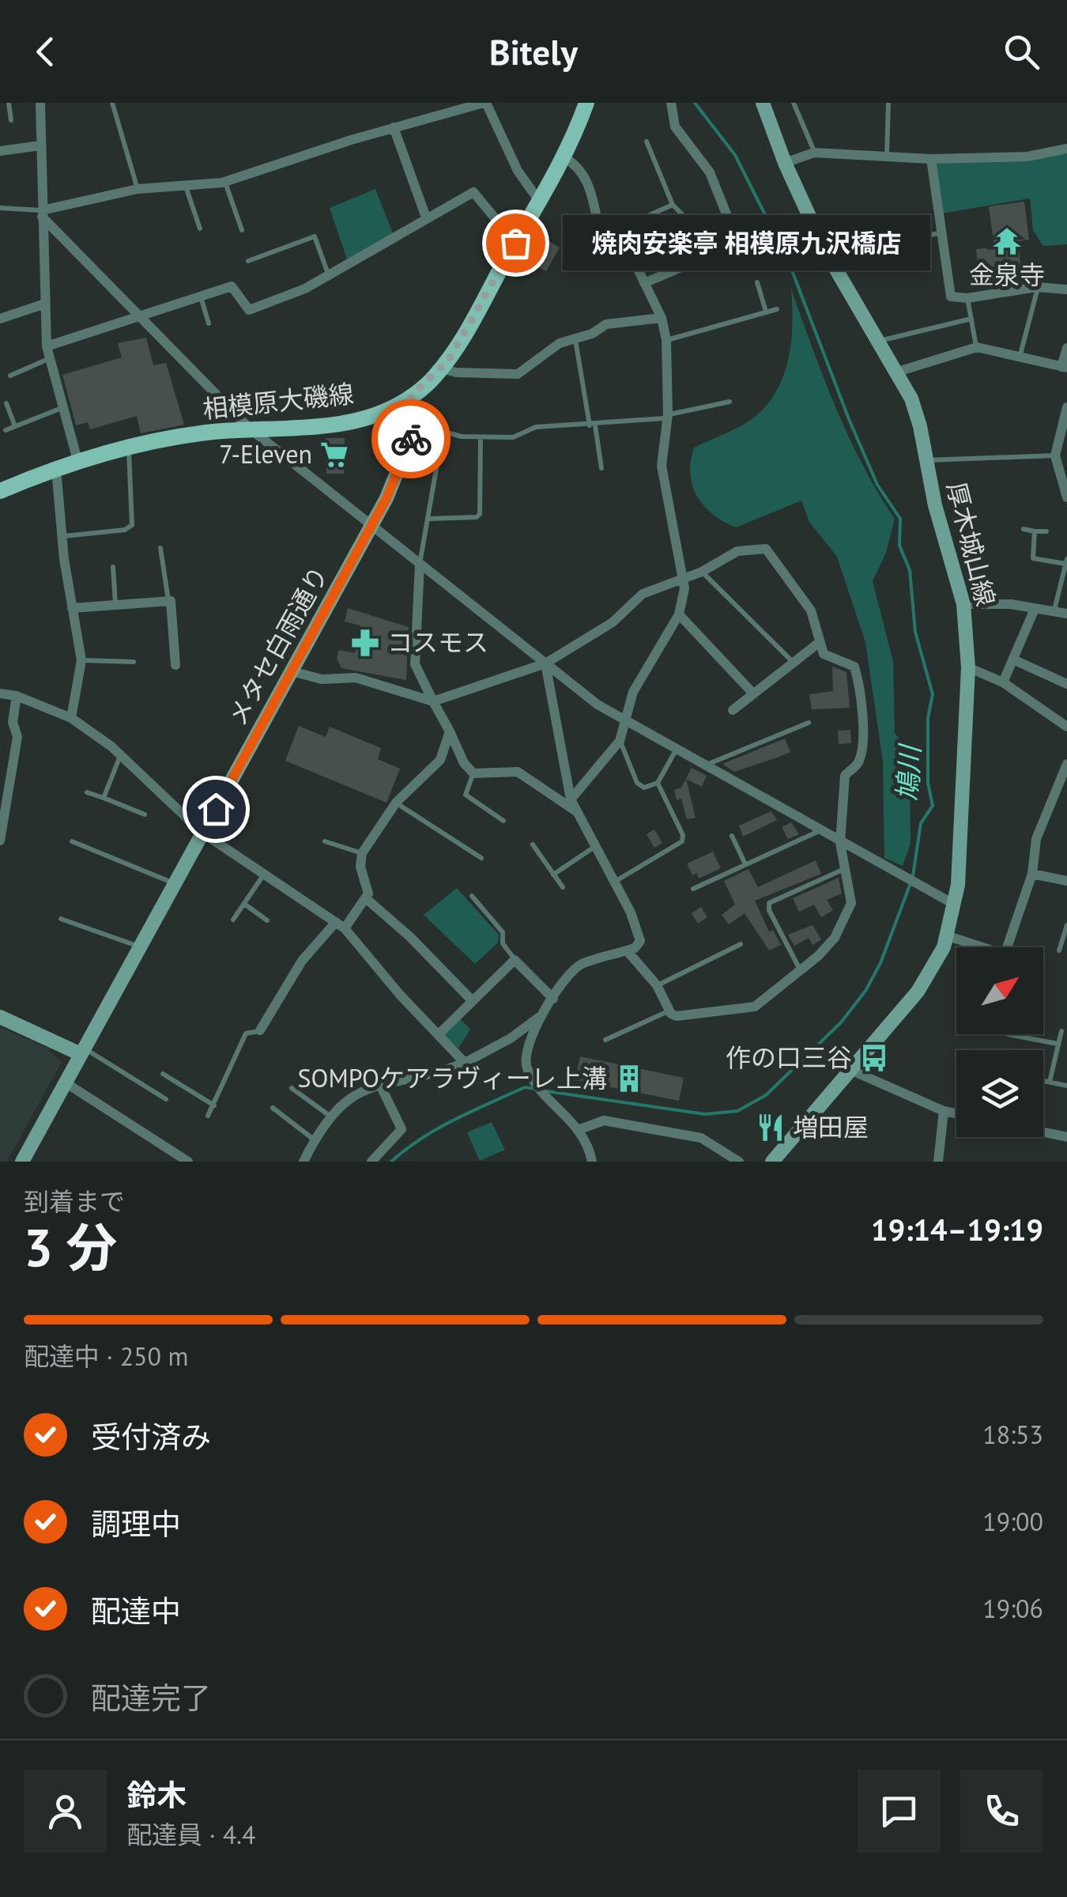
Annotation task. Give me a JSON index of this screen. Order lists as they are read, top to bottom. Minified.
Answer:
{"streets":{"main road":["相模原大磯線","厚木城山線","メタセ白雨通り"]},"water":["鳩川"],"places":{"temple":["金泉寺"],"other":["焼肉安楽亭 相模原九沢橋店"],"supermarket":["7-Eleven"],"pharmacy":["コスモス"],"bus stop":["作の口三谷"],"building":["SOMPOケアラヴィーレ上溝"],"restaurant":["増田屋"]},"north":"top right","page":{"header":"Bitely","bubble":"焼肉安楽亭 相模原九沢橋店","heading":["3 分","到着まで","19:14–19:19"],"panel":["鈴木","配達員 · 4.4"],"bar":"配達中 · 250 m","list":[["受付済み","18:53"],["調理中","19:00"],["配達中","19:06"],"配達完了"]}}
